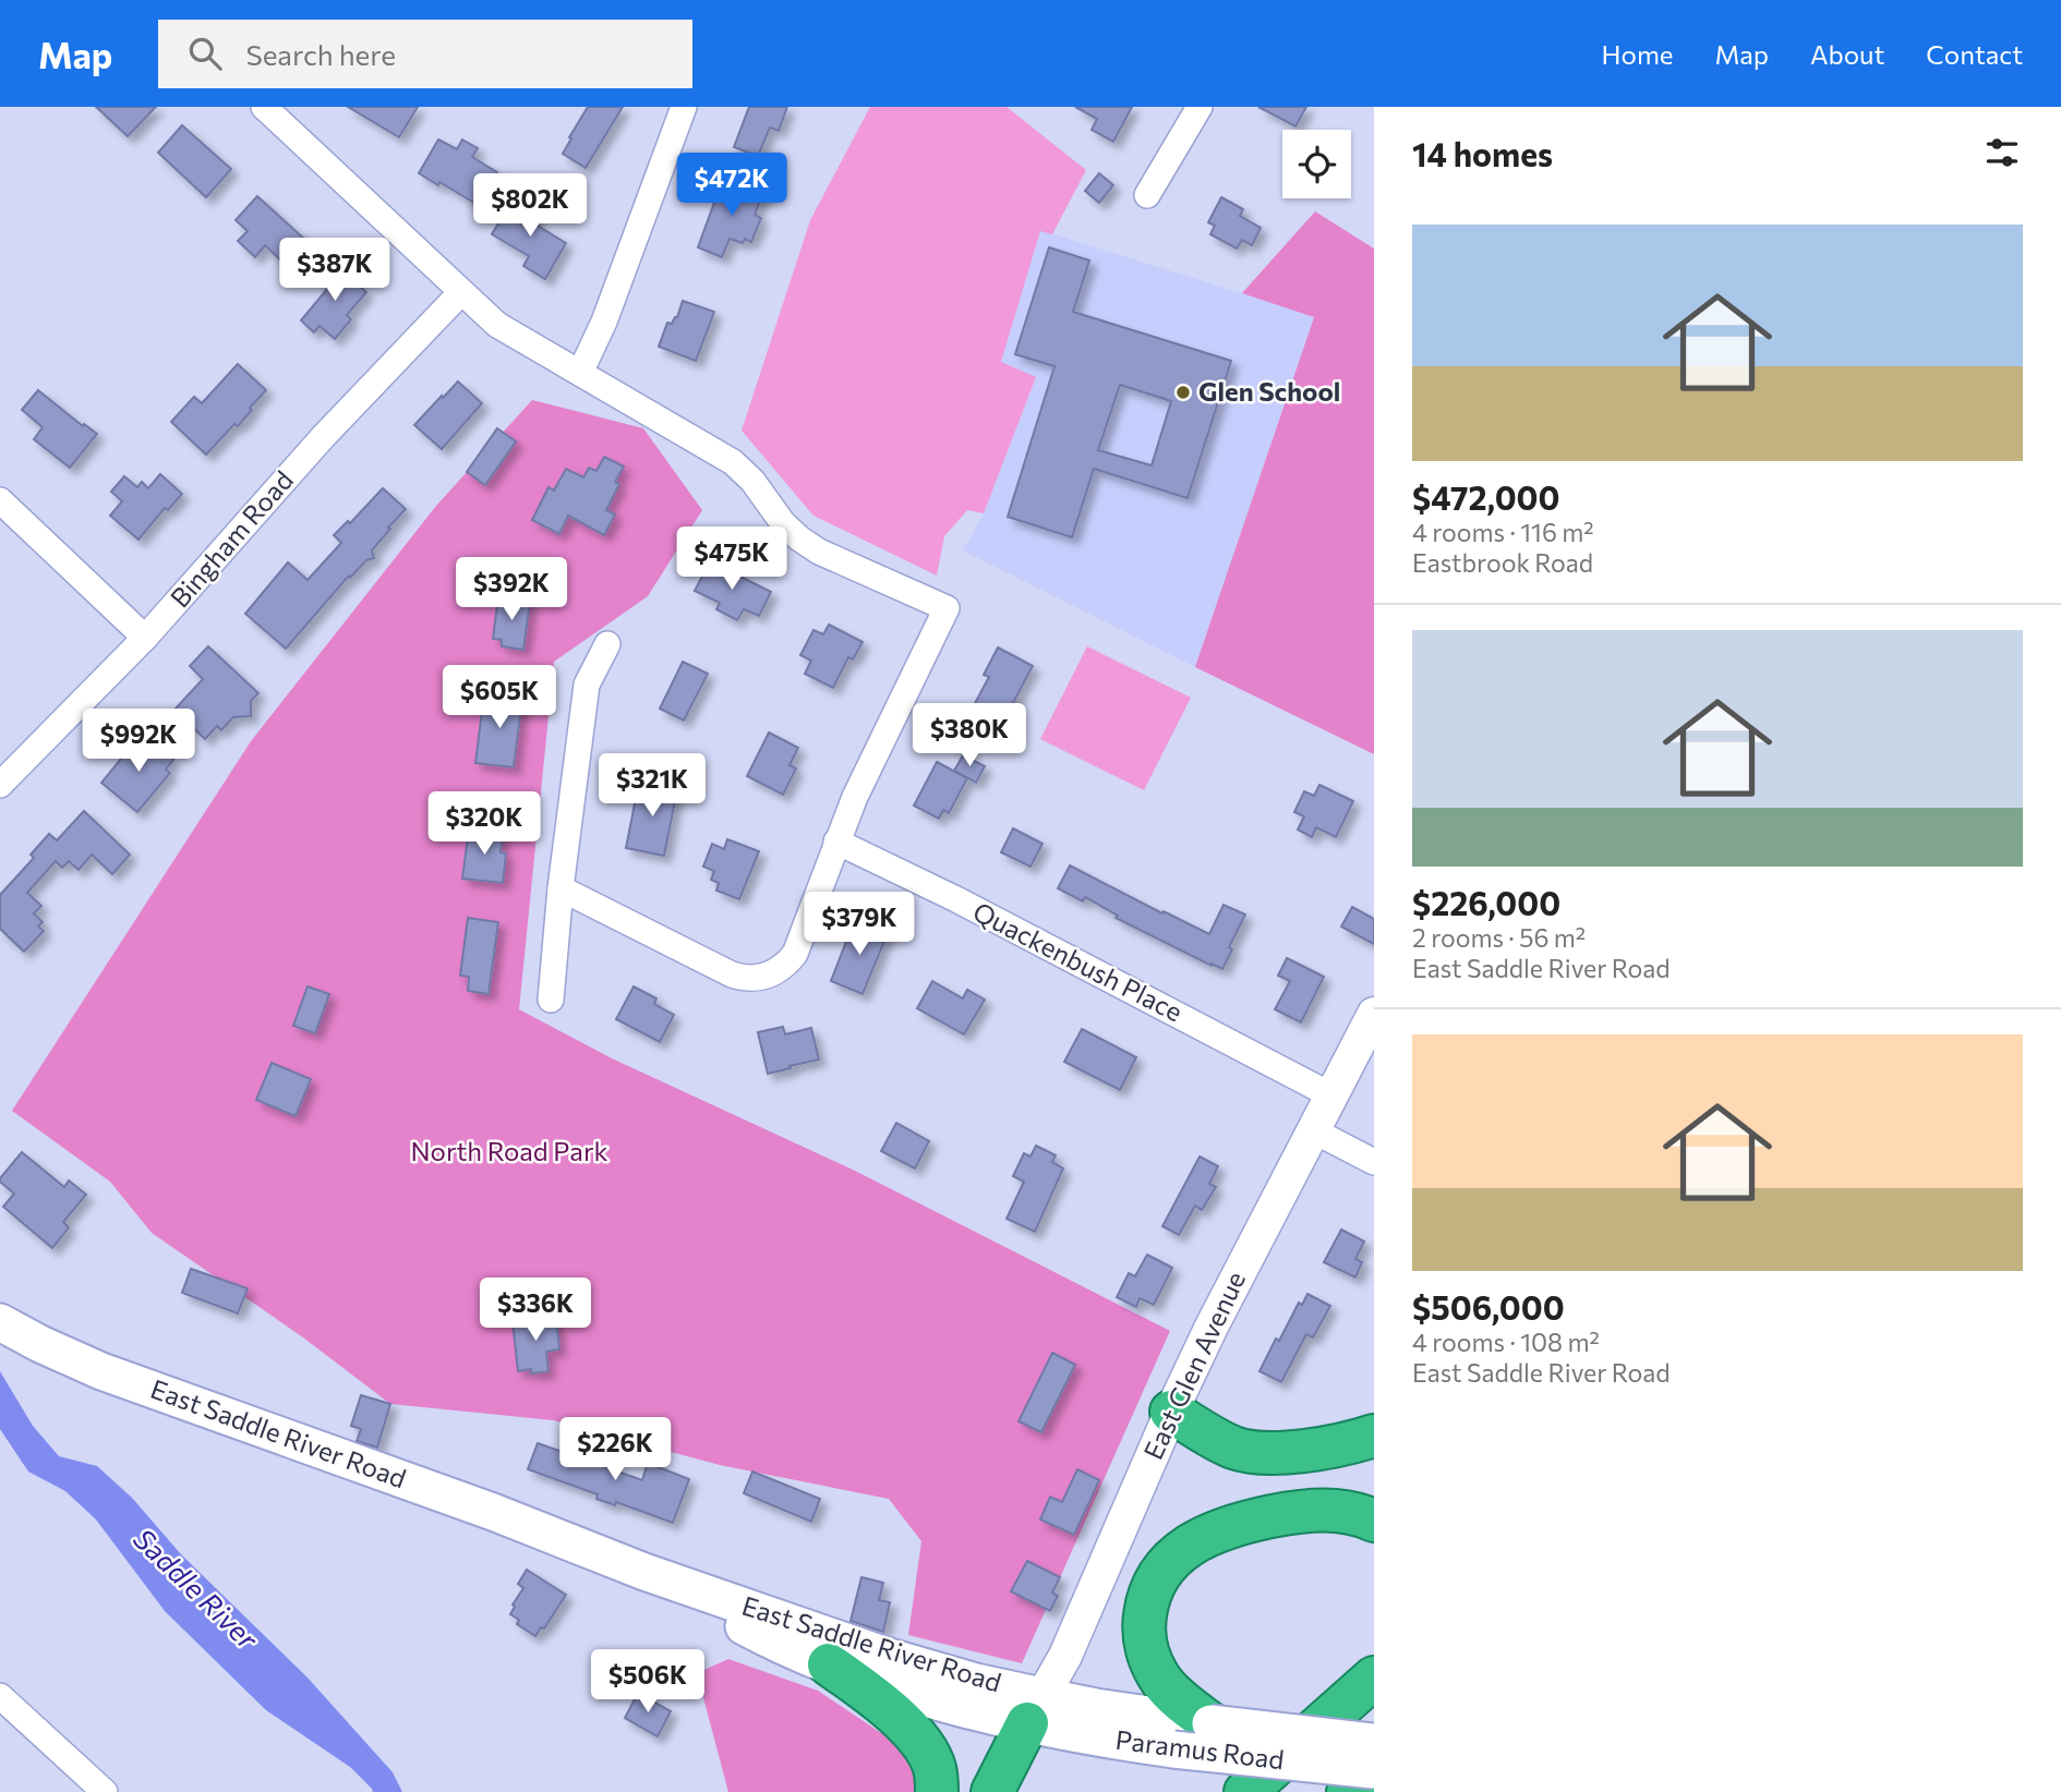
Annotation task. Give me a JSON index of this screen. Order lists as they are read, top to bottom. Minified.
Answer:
{"streets":{"main road":["East Saddle River Road","Paramus Road"],"street":["Bingham Road","Quackenbush Place","East Glen Avenue"]},"crossings":[["Quackenbush Place","East Glen Avenue"],["East Glen Avenue","East Saddle River Road"],["East Glen Avenue","Paramus Road"],["East Saddle River Road","Paramus Road"]],"water":["Saddle River"],"parks":["North Road Park"],"places":["Glen School"],"page":{"header":"Map","search":"Search here","nav":["Home","Map","About","Contact"],"heading":"14 homes","price":["$472K","$802K","$387K","$475K","$392K","$605K","$380K","$992K","$321K","$320K","$379K","$336K","$226K","$506K"],"list":[{"name":"$472,000","note":"4 rooms · 116 m² · Eastbrook Road"},{"name":"$226,000","note":"2 rooms · 56 m² · East Saddle River Road"},{"name":"$506,000","note":"4 rooms · 108 m² · East Saddle River Road"}]}}
